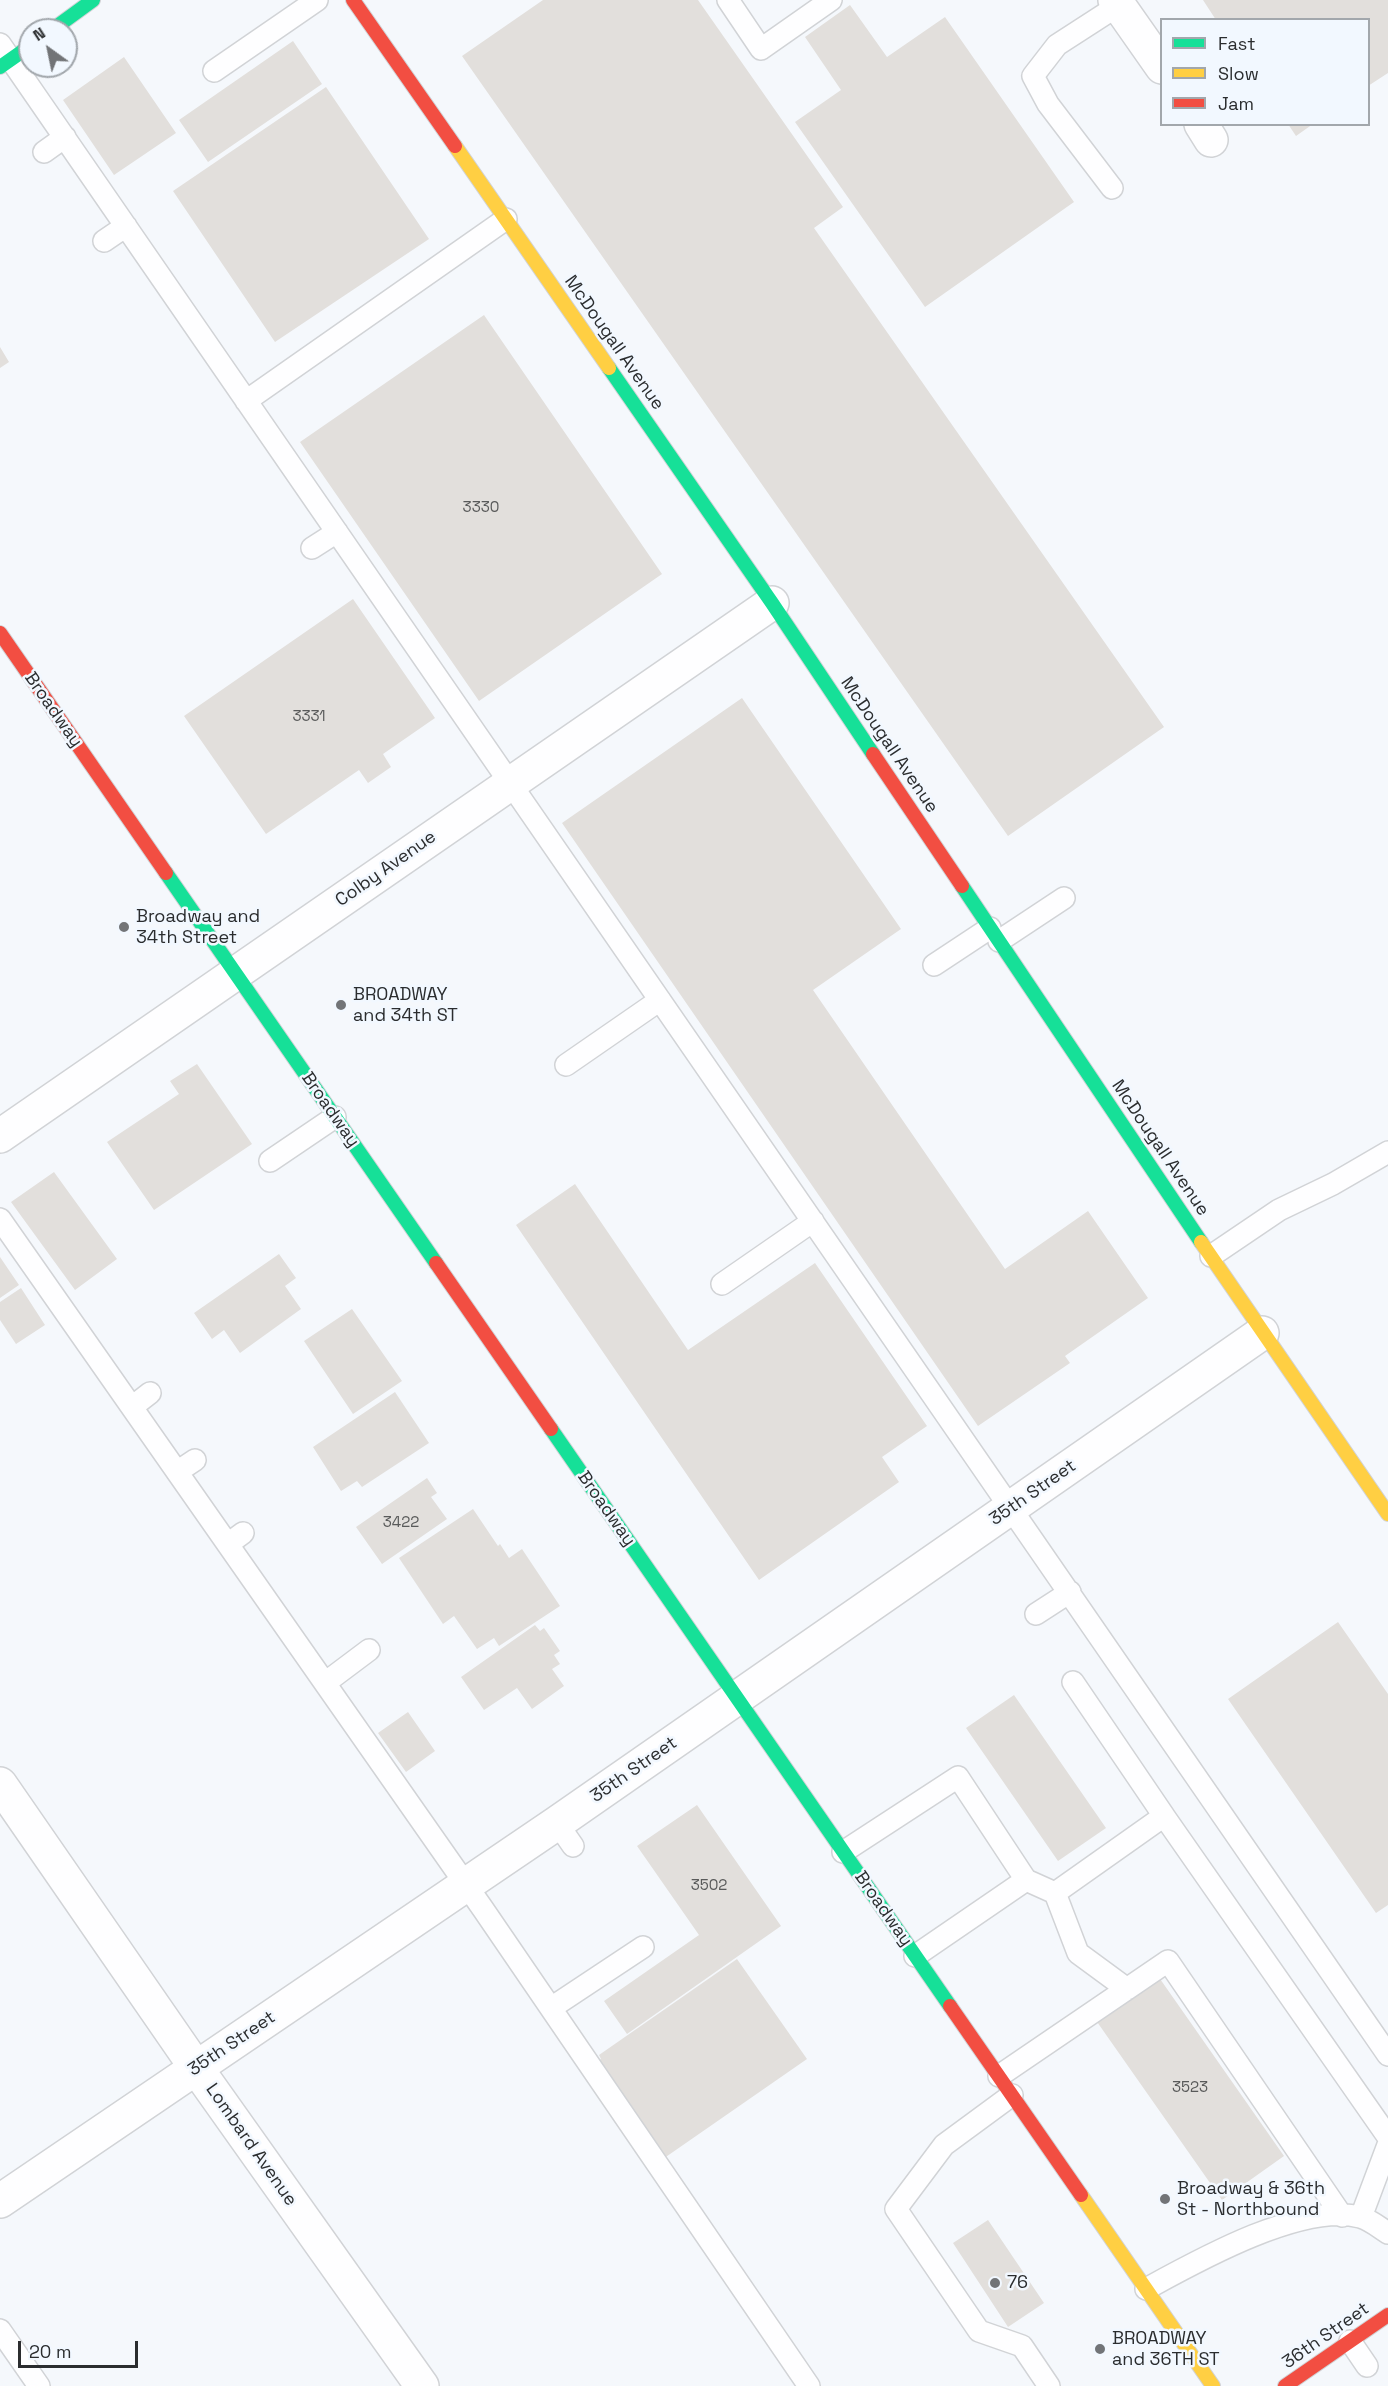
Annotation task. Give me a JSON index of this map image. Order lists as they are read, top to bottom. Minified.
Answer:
{"streets":{"main road":["McDougall Avenue","Broadway","36th Street"],"street":["Colby Avenue","35th Street","Lombard Avenue"]},"crossings":[["McDougall Avenue","Colby Avenue"],["McDougall Avenue","35th Street"],["Broadway","Colby Avenue"],["Broadway","35th Street"],["35th Street","Lombard Avenue"]],"places":["Broadway and 34th Street","BROADWAY and 34th ST","Broadway & 36th St - Northbound","76","BROADWAY and 36TH ST"],"house_numbers":["3330","3331","3422","3502","3523"],"legend":["Fast","Slow","Jam"],"scale_bar":"20 m","north":"top left"}
